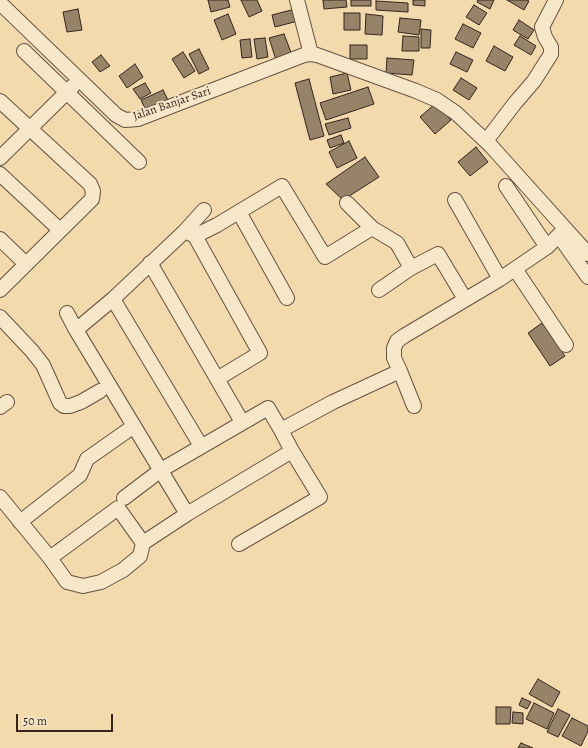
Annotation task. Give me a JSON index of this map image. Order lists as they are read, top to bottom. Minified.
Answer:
{"streets":{"street":["Jalan Banjar Sari"]},"scale_bar":"50 m"}
